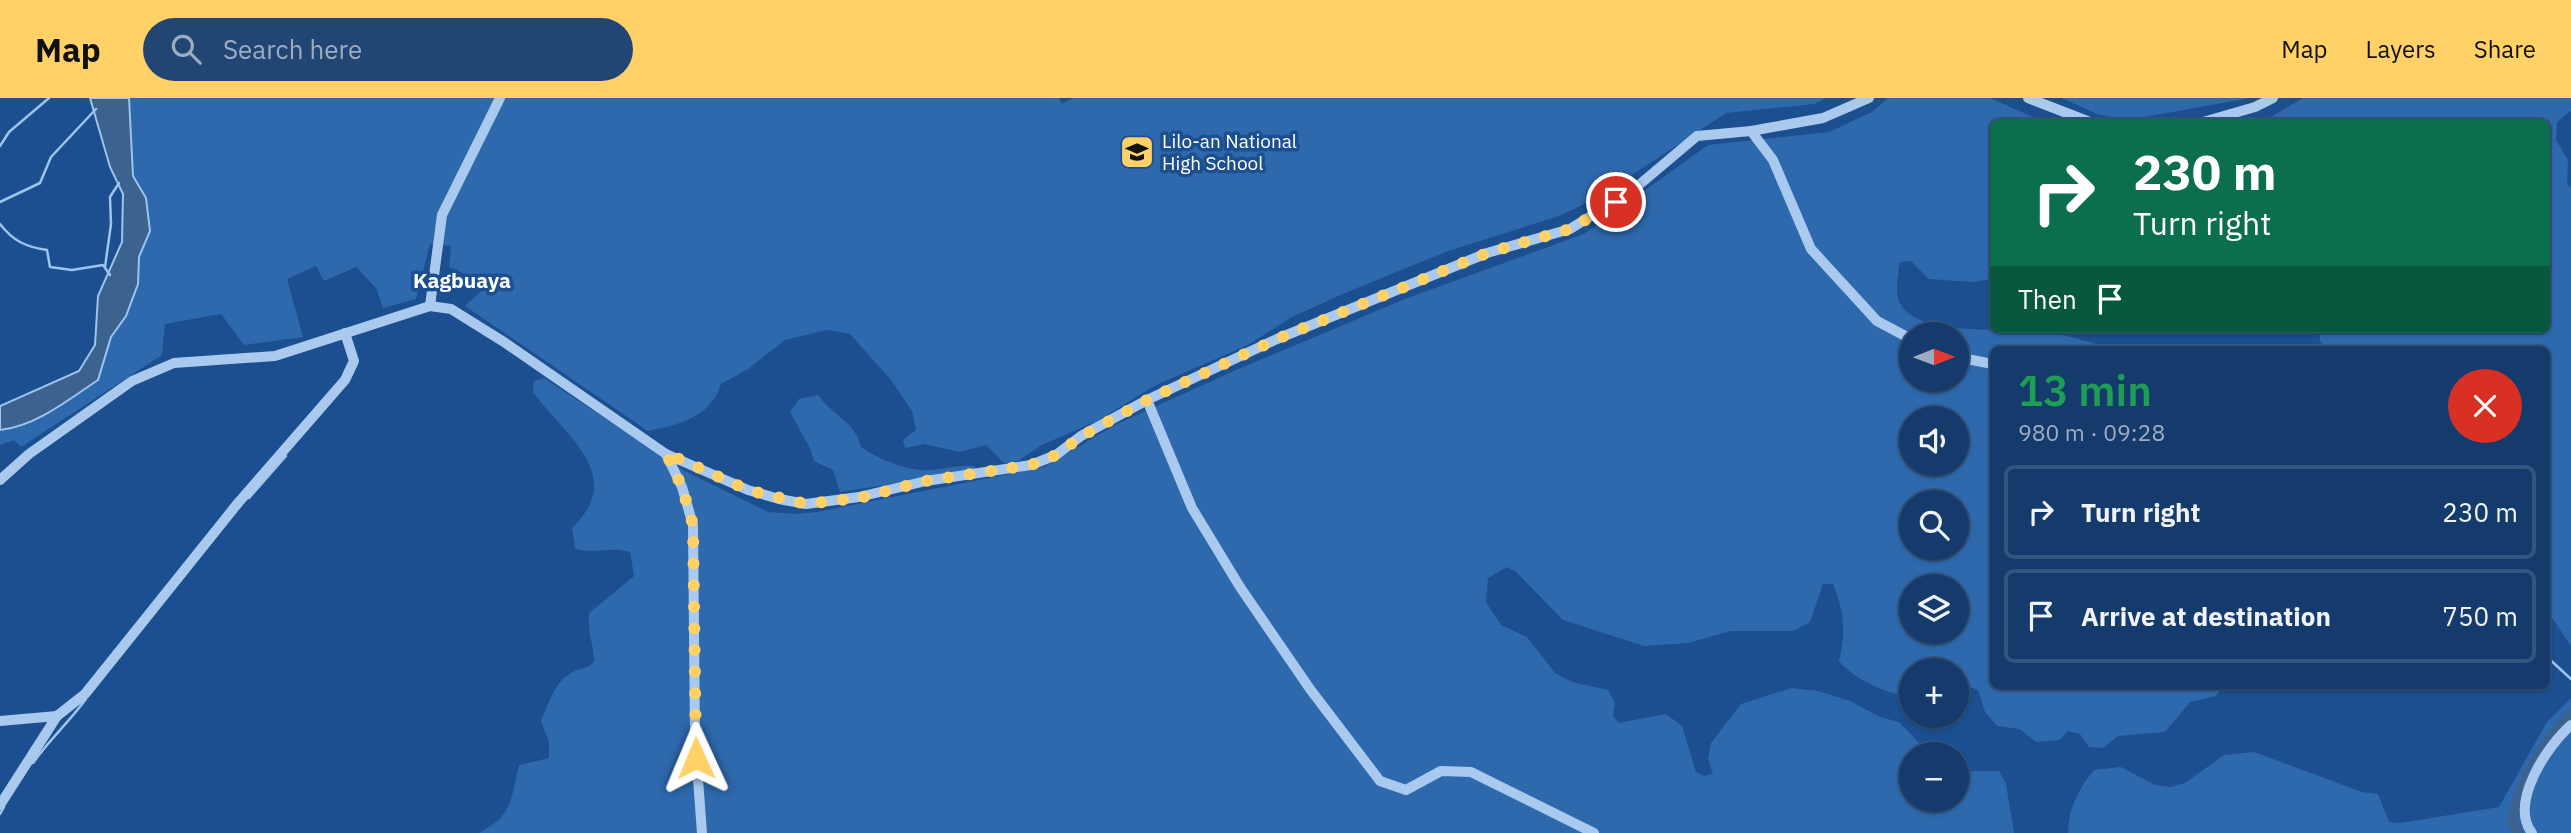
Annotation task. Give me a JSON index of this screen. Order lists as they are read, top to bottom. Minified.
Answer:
{"districts":["Kagbuaya"],"places":{"school or university":["Lilo-an National High School"]},"north":"right","page":{"header":"Map","search":"Search here","nav":["Map","Layers","Share"],"turn":["230 m","Turn right"],"then":"Then","map_buttons":["+","−"],"heading":["13 min","980 m · 09:28"],"list":[{"name":"Turn right","value":"230 m"},{"name":"Arrive at destination","value":"750 m"}]}}
